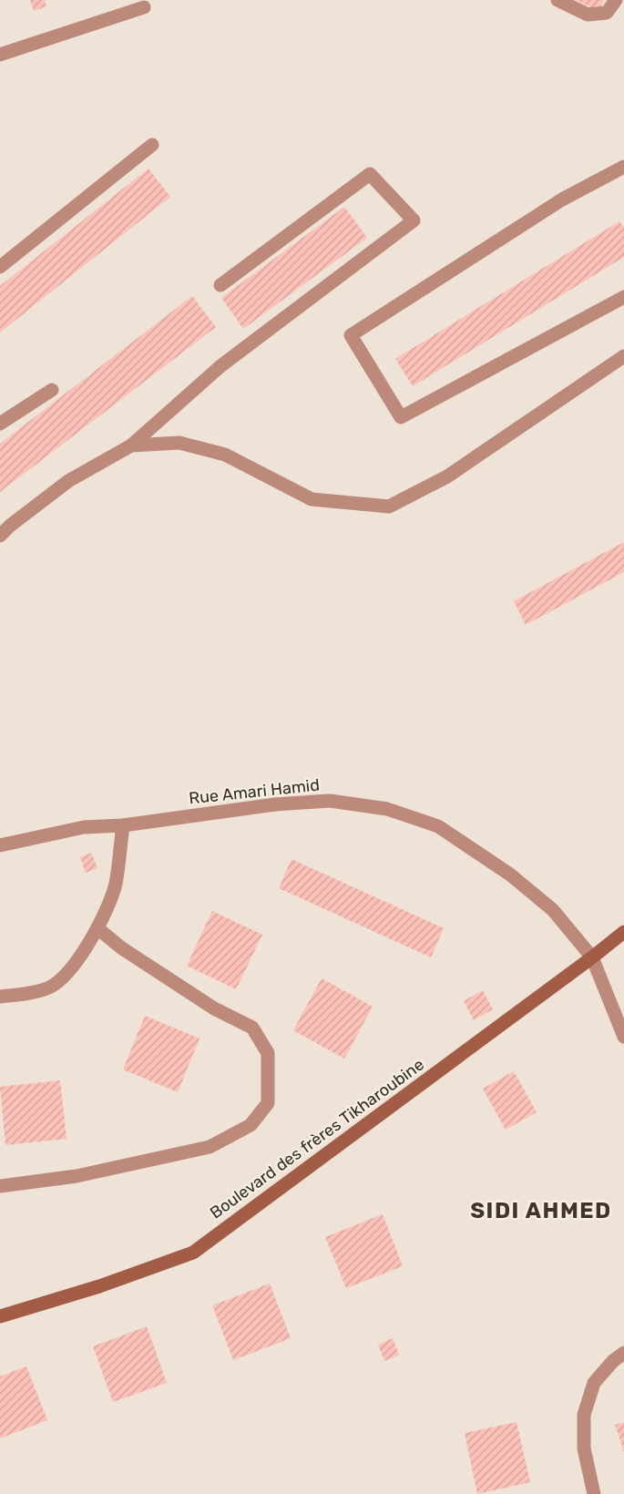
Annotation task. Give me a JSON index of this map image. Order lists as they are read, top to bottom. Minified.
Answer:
{"streets":{"street":["Rue Amari Hamid","Boulevard des frères Tikharoubine"]},"crossings":[["Rue Amari Hamid","Boulevard des frères Tikharoubine"]],"districts":["SIDI AHMED"]}
